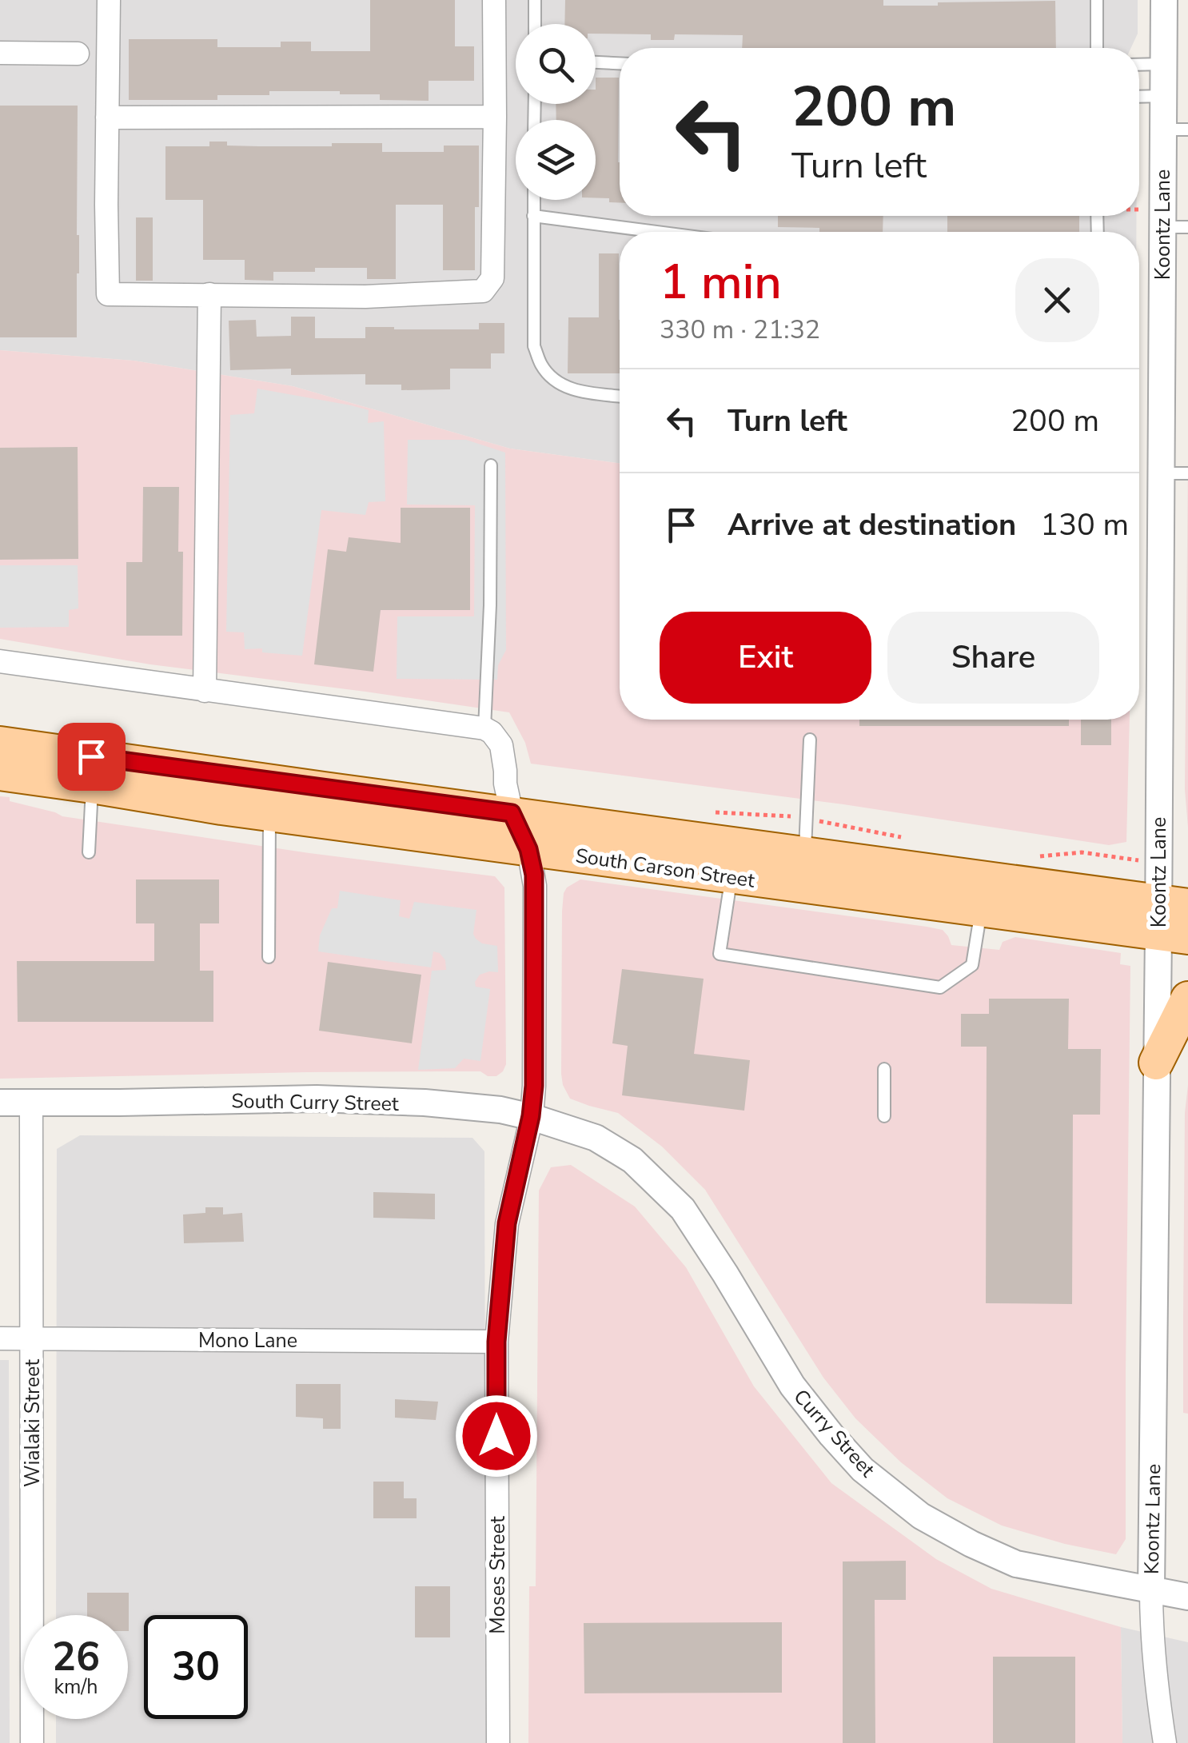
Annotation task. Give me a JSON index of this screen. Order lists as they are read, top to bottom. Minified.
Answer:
{"streets":{"main road":["South Carson Street"],"street":["Koontz Lane","South Curry Street","Mono Lane","Wialaki Street","Curry Street","Moses Street"]},"crossings":[["Koontz Lane","South Carson Street"],["Koontz Lane","Curry Street"],["South Carson Street","Moses Street"],["South Curry Street","Wialaki Street"],["South Curry Street","Curry Street"],["South Curry Street","Moses Street"],["Mono Lane","Wialaki Street"],["Mono Lane","Moses Street"]],"page":{"turn":["200 m","Turn left"],"heading":["1 min","330 m · 21:32"],"list":[{"name":"Turn left","value":"200 m"},{"name":"Arrive at destination","value":"130 m"}],"buttons":["Exit","Share"],"speed":"26 km/h","limit":"30"}}
